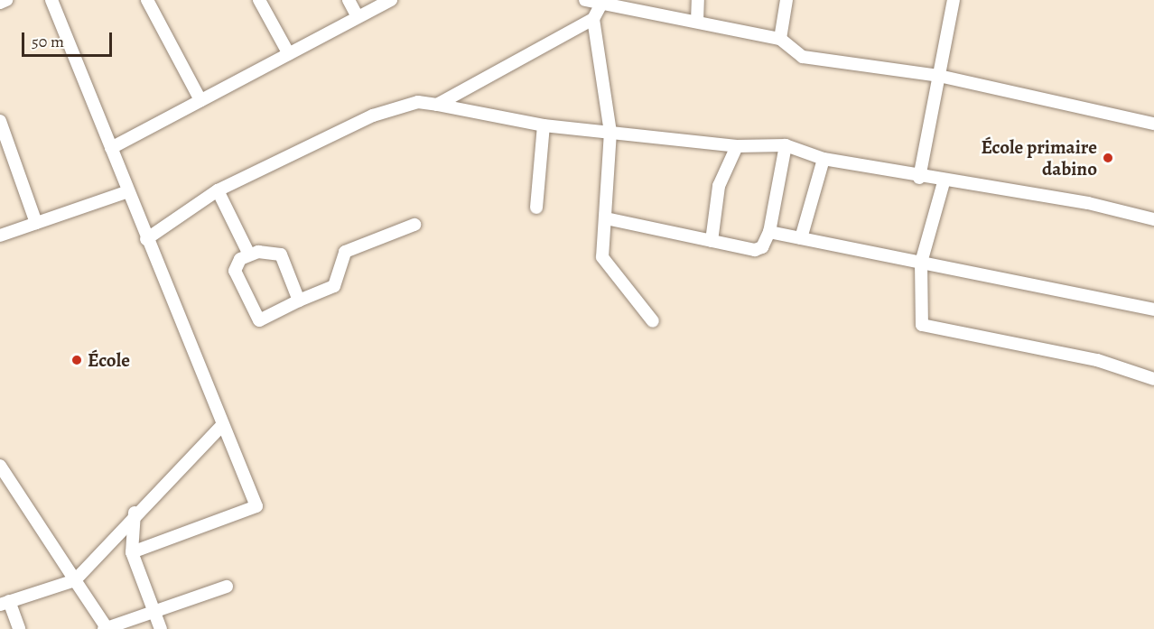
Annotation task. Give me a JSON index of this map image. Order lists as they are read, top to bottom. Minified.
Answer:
{"places":["École primaire dabino","École"],"scale_bar":"50 m"}
